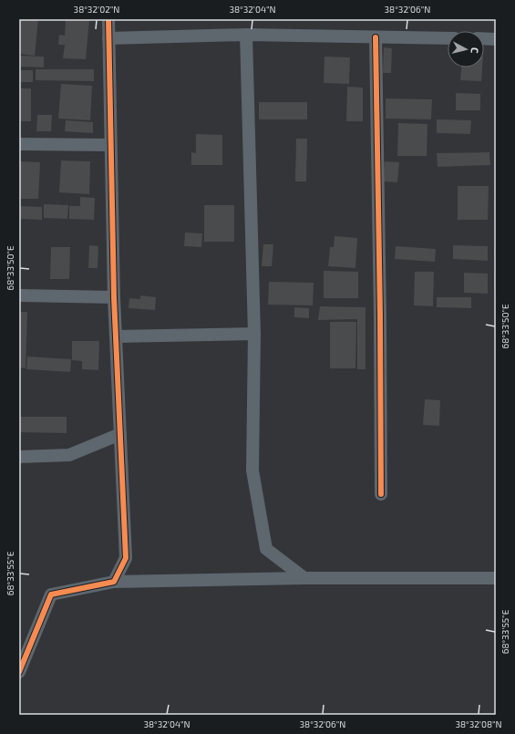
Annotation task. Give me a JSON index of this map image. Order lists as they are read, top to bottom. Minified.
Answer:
{"north":"right","coordinates":["38°32'02\"N","38°32'04\"N","38°32'06\"N","68°33'50\"E","68°33'55\"E","38°32'08\"N"]}
